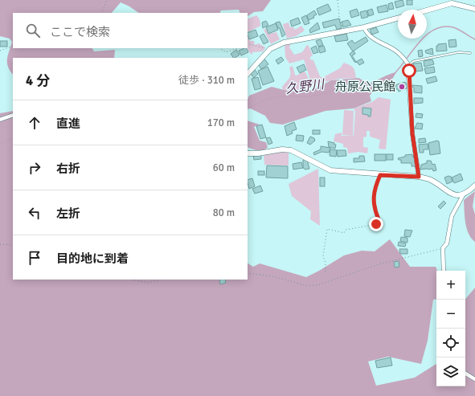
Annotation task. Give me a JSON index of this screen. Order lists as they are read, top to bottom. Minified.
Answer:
{"water":["久野川"],"places":["舟原公民館"],"north":"top","page":{"search":"ここで検索","heading":["4 分","徒歩 · 310 m"],"list":[["直進","170 m"],["右折","60 m"],["左折","80 m"],"目的地に到着"],"map_buttons":["+","−"]}}
